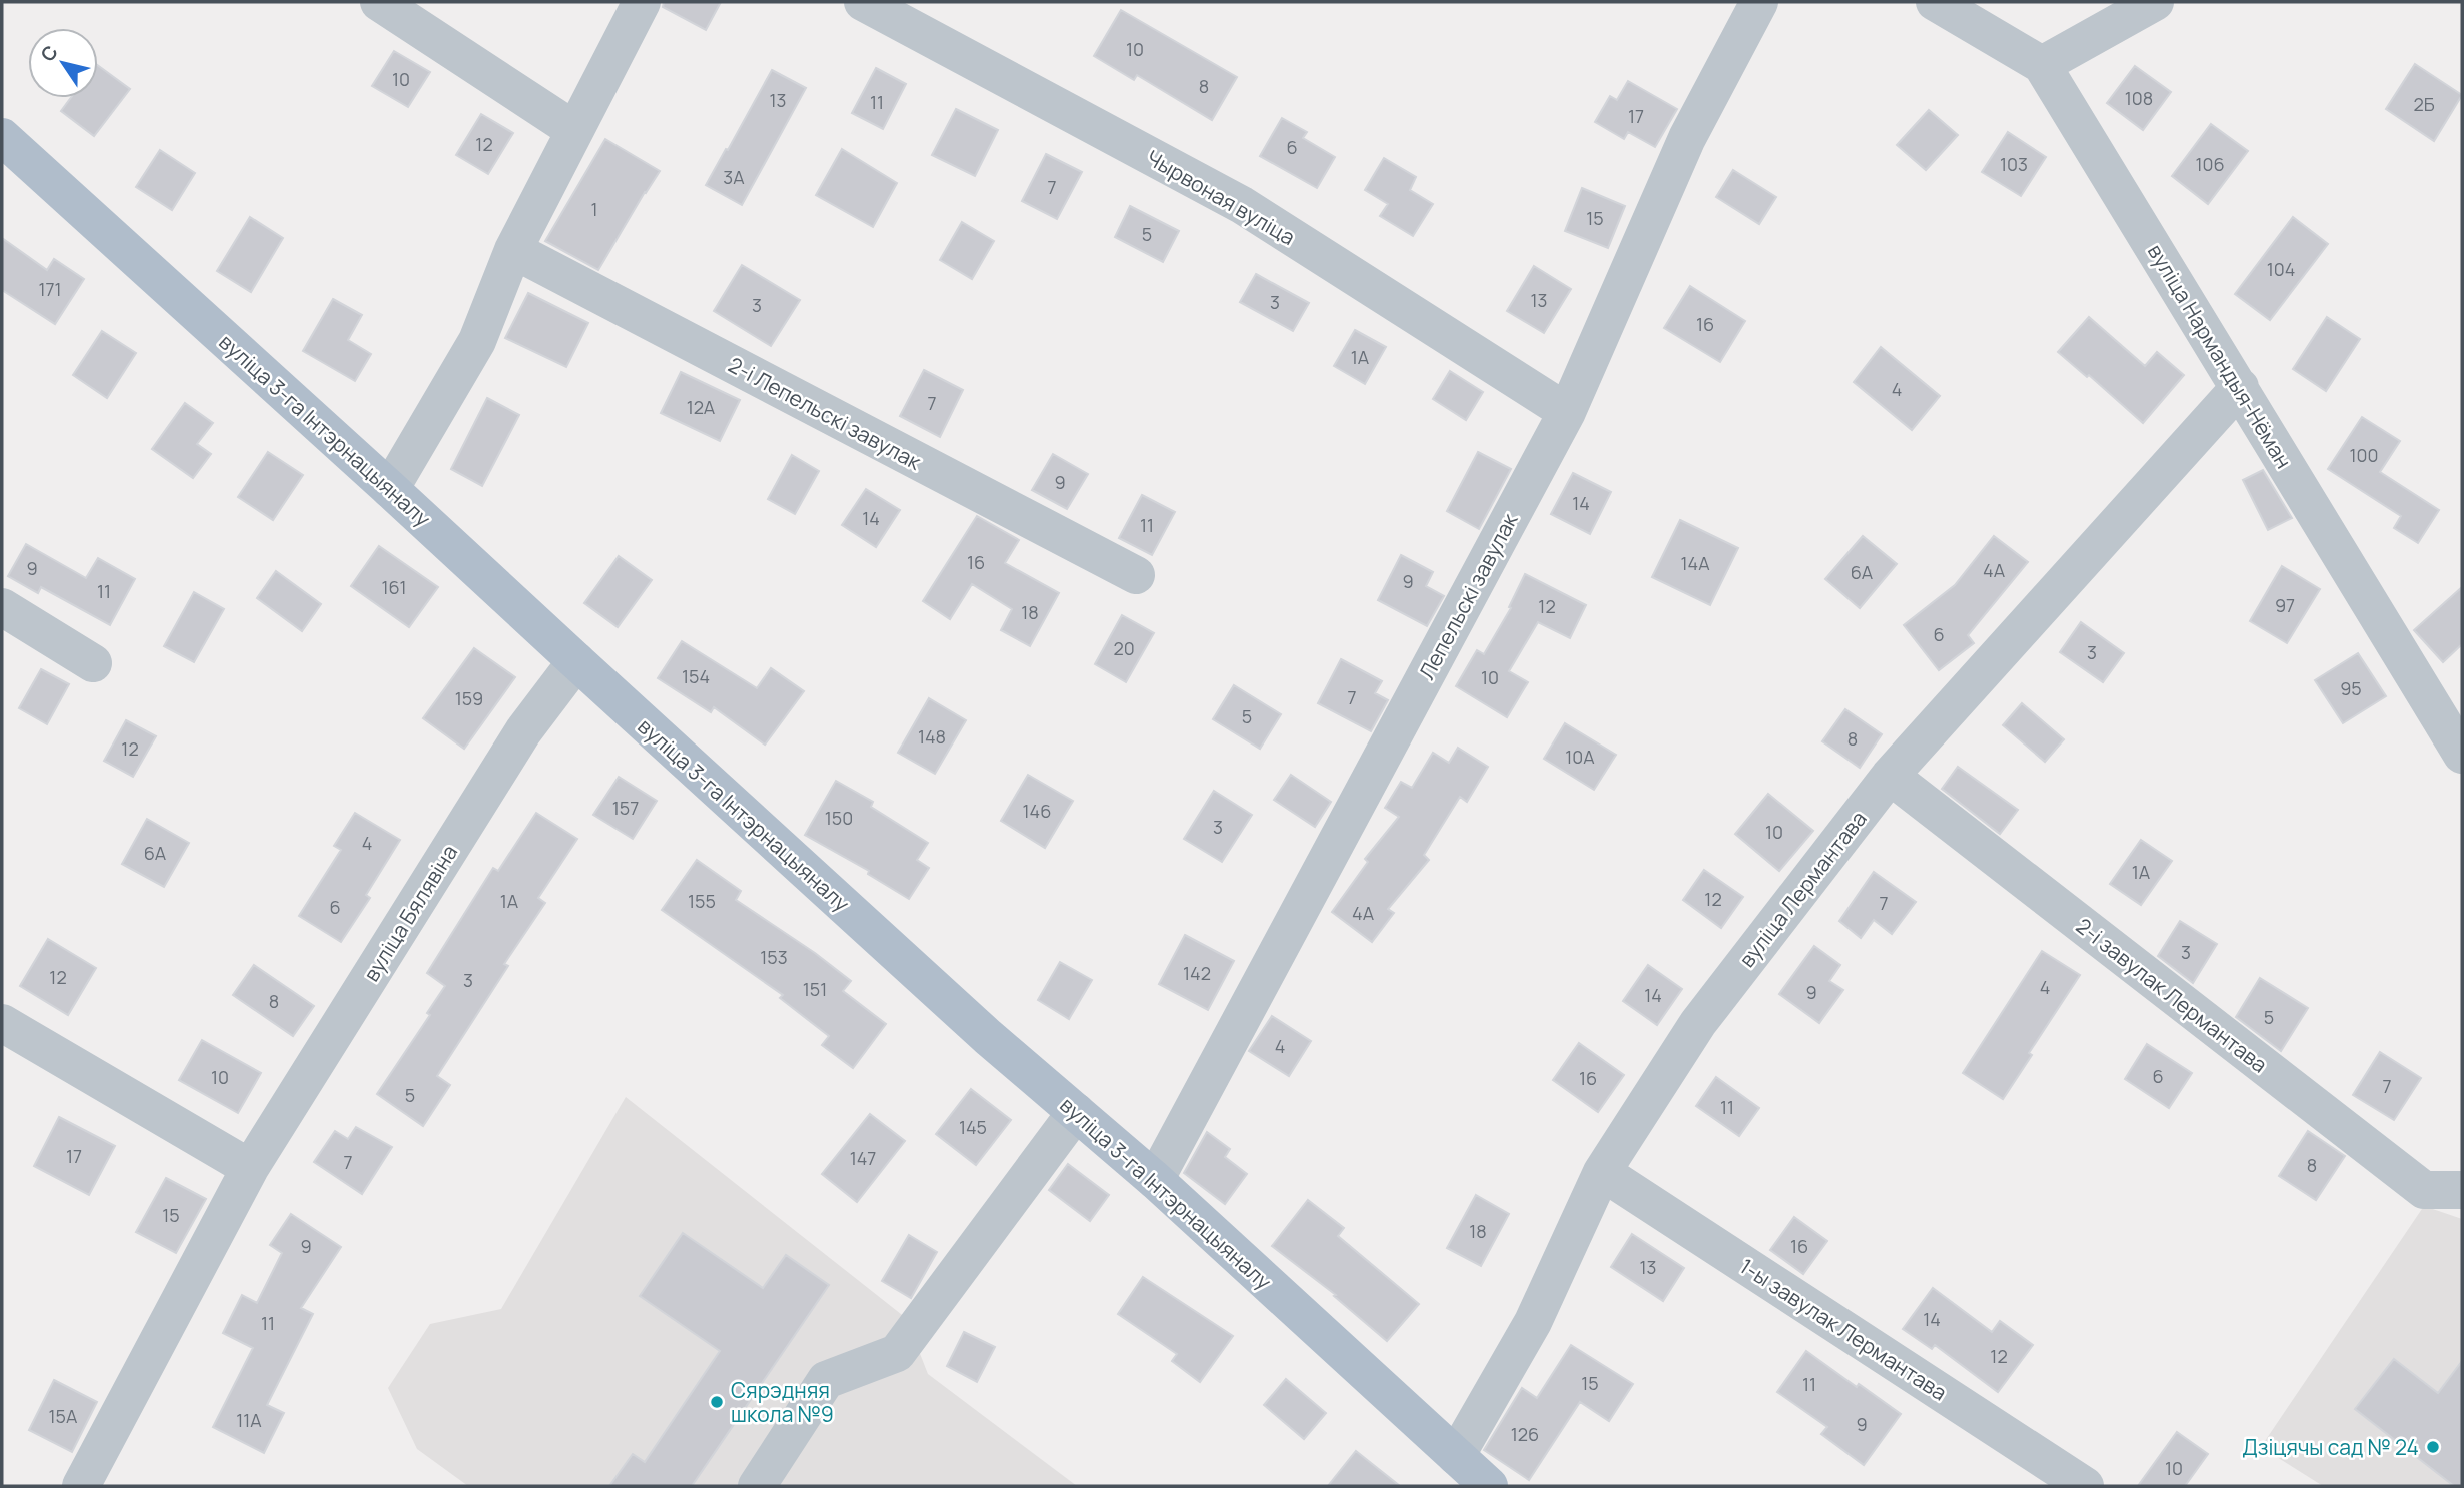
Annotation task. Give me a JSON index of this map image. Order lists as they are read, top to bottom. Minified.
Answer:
{"streets":{"main road":["вуліца 3-га Інтэрнацыяналу"],"street":["Чырвоная вуліца","вуліца Нармандыя-Нёман","2-і Лепельскі завулак","Лепельскі завулак","вуліца Лермантава","вуліца Бялявіна","2-і завулак Лермантава","1-ы завулак Лермантава"]},"crossings":[["Чырвоная вуліца","Лепельскі завулак"],["вуліца Нармандыя-Нёман","вуліца Лермантава"],["вуліца 3-га Інтэрнацыяналу","Лепельскі завулак"],["вуліца 3-га Інтэрнацыяналу","вуліца Лермантава"],["вуліца 3-га Інтэрнацыяналу","вуліца Бялявіна"],["вуліца Лермантава","2-і завулак Лермантава"],["вуліца Лермантава","1-ы завулак Лермантава"]],"places":["Сярэдняя школа №9","Дзіцячы сад № 24"],"house_numbers":["10","10","8","108","13","11","2Б","17","12","6","103","106","3А","7","1","15","5","104","171","13","3","3","16","1А","4","7","12А","100","9","14","14","11","16","14А","9","4А","6А","9","161","11","97","12","18","6","20","3","154","10","95","7","159","5","148","8","12","10А","157","146","150","3","10","4","6А","1А","12","1А","155","7","6","4А","3","153","142","12","3","4","151","9","14","8","5","4","6","10","16","7","5","11","145","17","147","7","8","15","18","9","16","13","14","11","12","15","11","15А","11А","9","126","10"],"north":"top left"}
